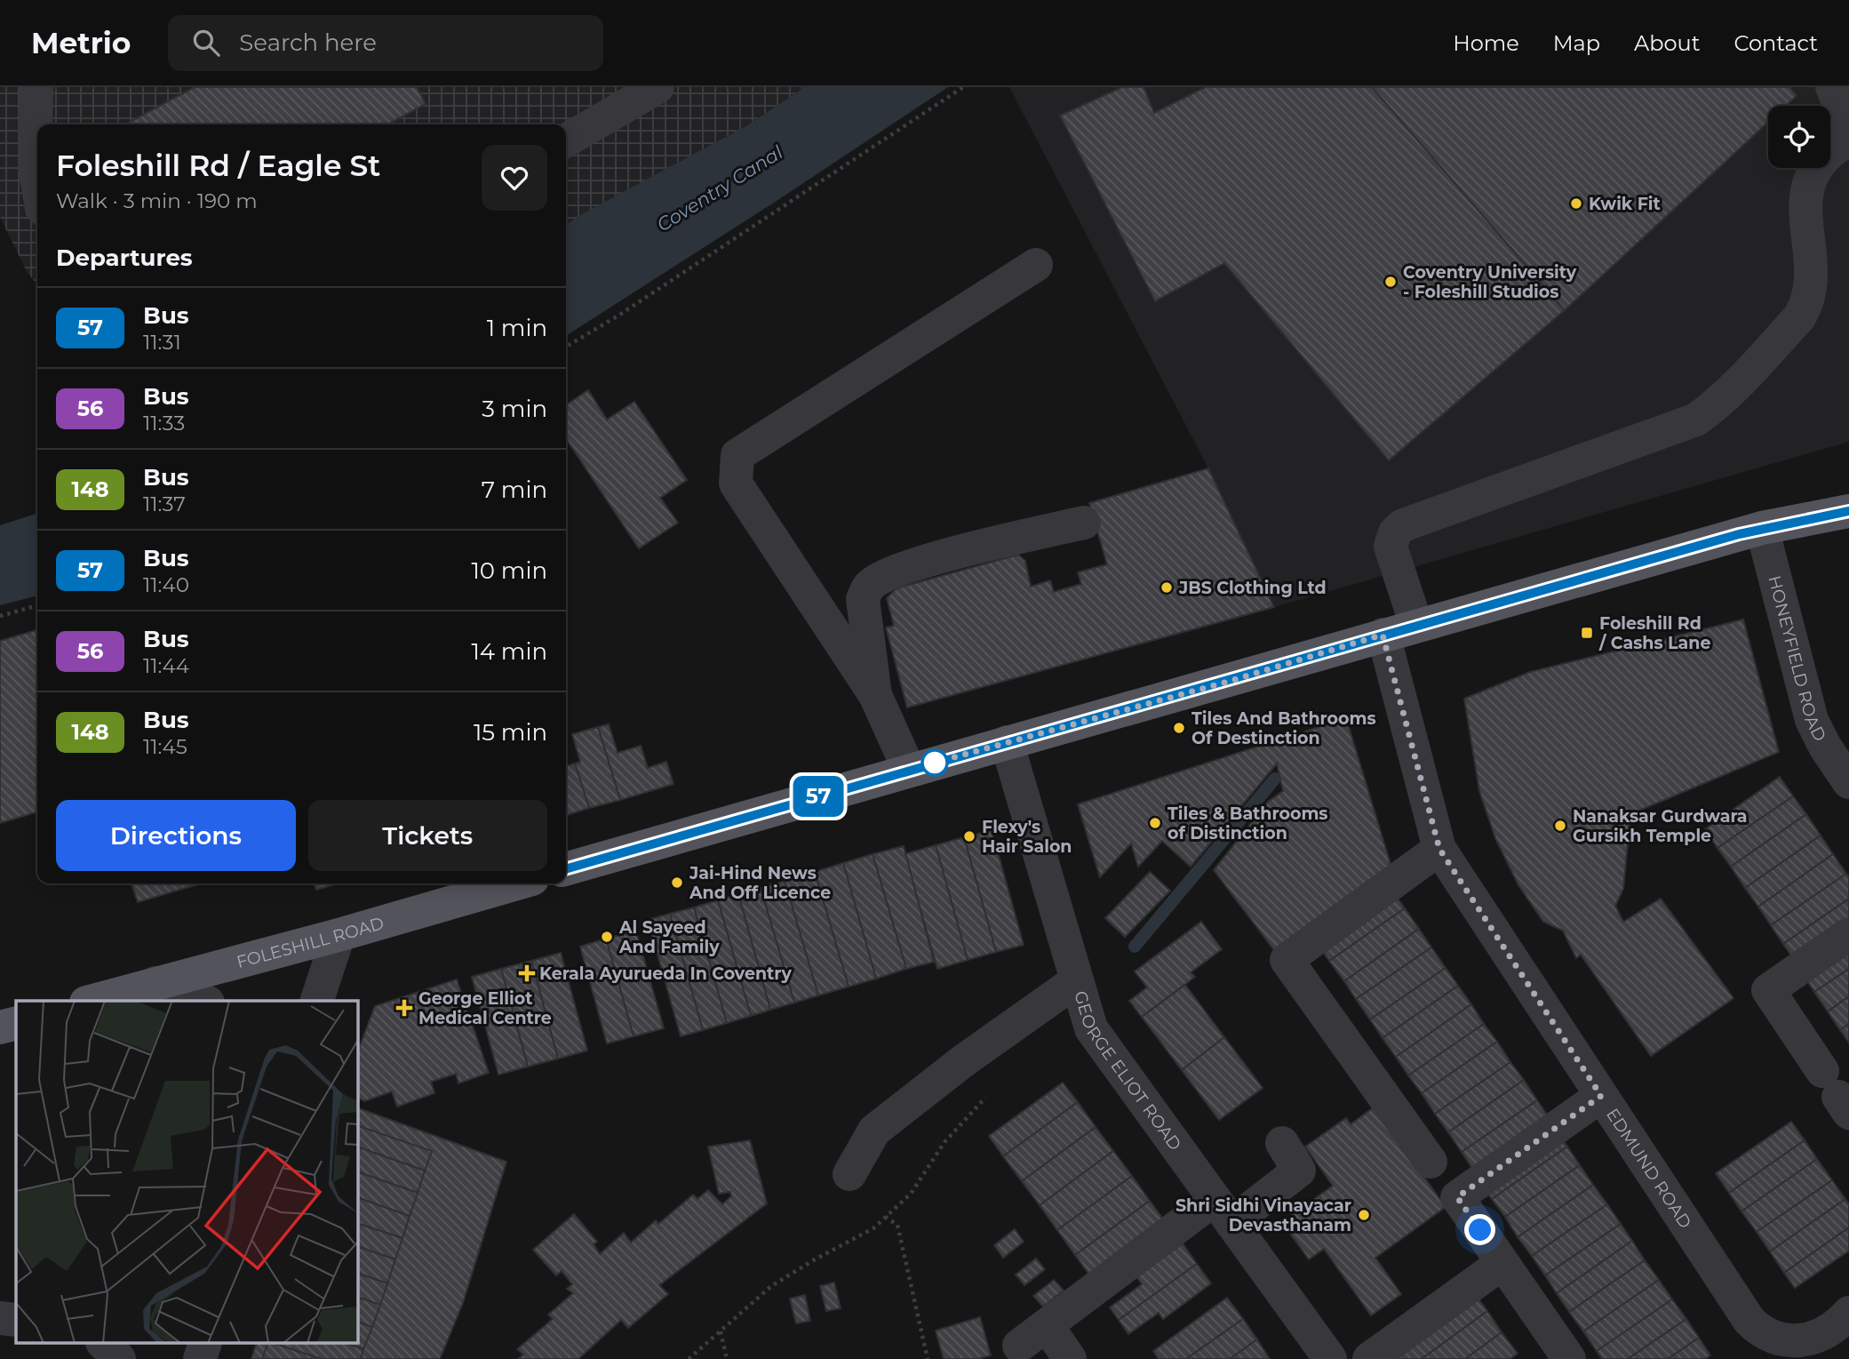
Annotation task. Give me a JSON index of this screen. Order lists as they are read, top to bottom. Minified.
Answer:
{"streets":{"main road":["FOLESHILL ROAD"],"street":["HONEYFIELD ROAD","GEORGE ELIOT ROAD","EDMUND ROAD"]},"water":["Coventry Canal"],"places":{"other":["Kwik Fit","Coventry University - Foleshill Studios","JBS Clothing Ltd","Tiles And Bathrooms Of Destinction","Tiles & Bathrooms of Distinction","Nanaksar Gurdwara Gursikh Temple","Flexy's Hair Salon","Jai-Hind News And Off Licence","Al Sayeed And Family","Shri Sidhi Vinayacar Devasthanam"],"transit":["Foleshill Rd / Cashs Lane"],"health":["Kerala Ayurueda In Coventry","George Elliot Medical Centre"]},"lines":["bus line 57"],"page":{"header":"Metrio","search":"Search here","nav":["Home","Map","About","Contact"],"on_map":"57","heading":[["Foleshill Rd / Eagle St","Walk · 3 min · 190 m"],"Departures"],"list":[{"mark":"57","name":"Bus","note":"11:31","value":"1 min"},{"mark":"56","name":"Bus","note":"11:33","value":"3 min"},{"mark":"148","name":"Bus","note":"11:37","value":"7 min"},{"mark":"57","name":"Bus","note":"11:40","value":"10 min"},{"mark":"56","name":"Bus","note":"11:44","value":"14 min"},{"mark":"148","name":"Bus","note":"11:45","value":"15 min"}],"buttons":["Directions","Tickets"]}}
